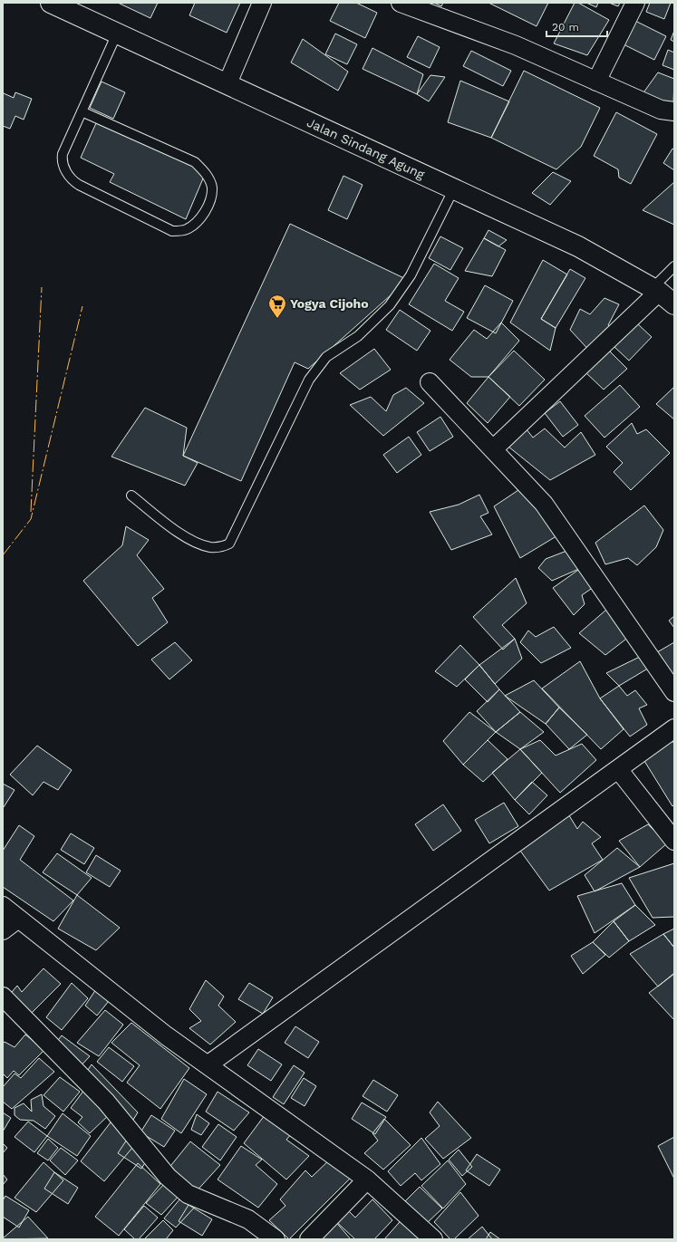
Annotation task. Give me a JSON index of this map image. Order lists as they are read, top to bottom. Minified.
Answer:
{"streets":{"main road":["Jalan Sindang Agung"]},"places":{"supermarket":["Yogya Cijoho"]},"scale_bar":"20 m"}
